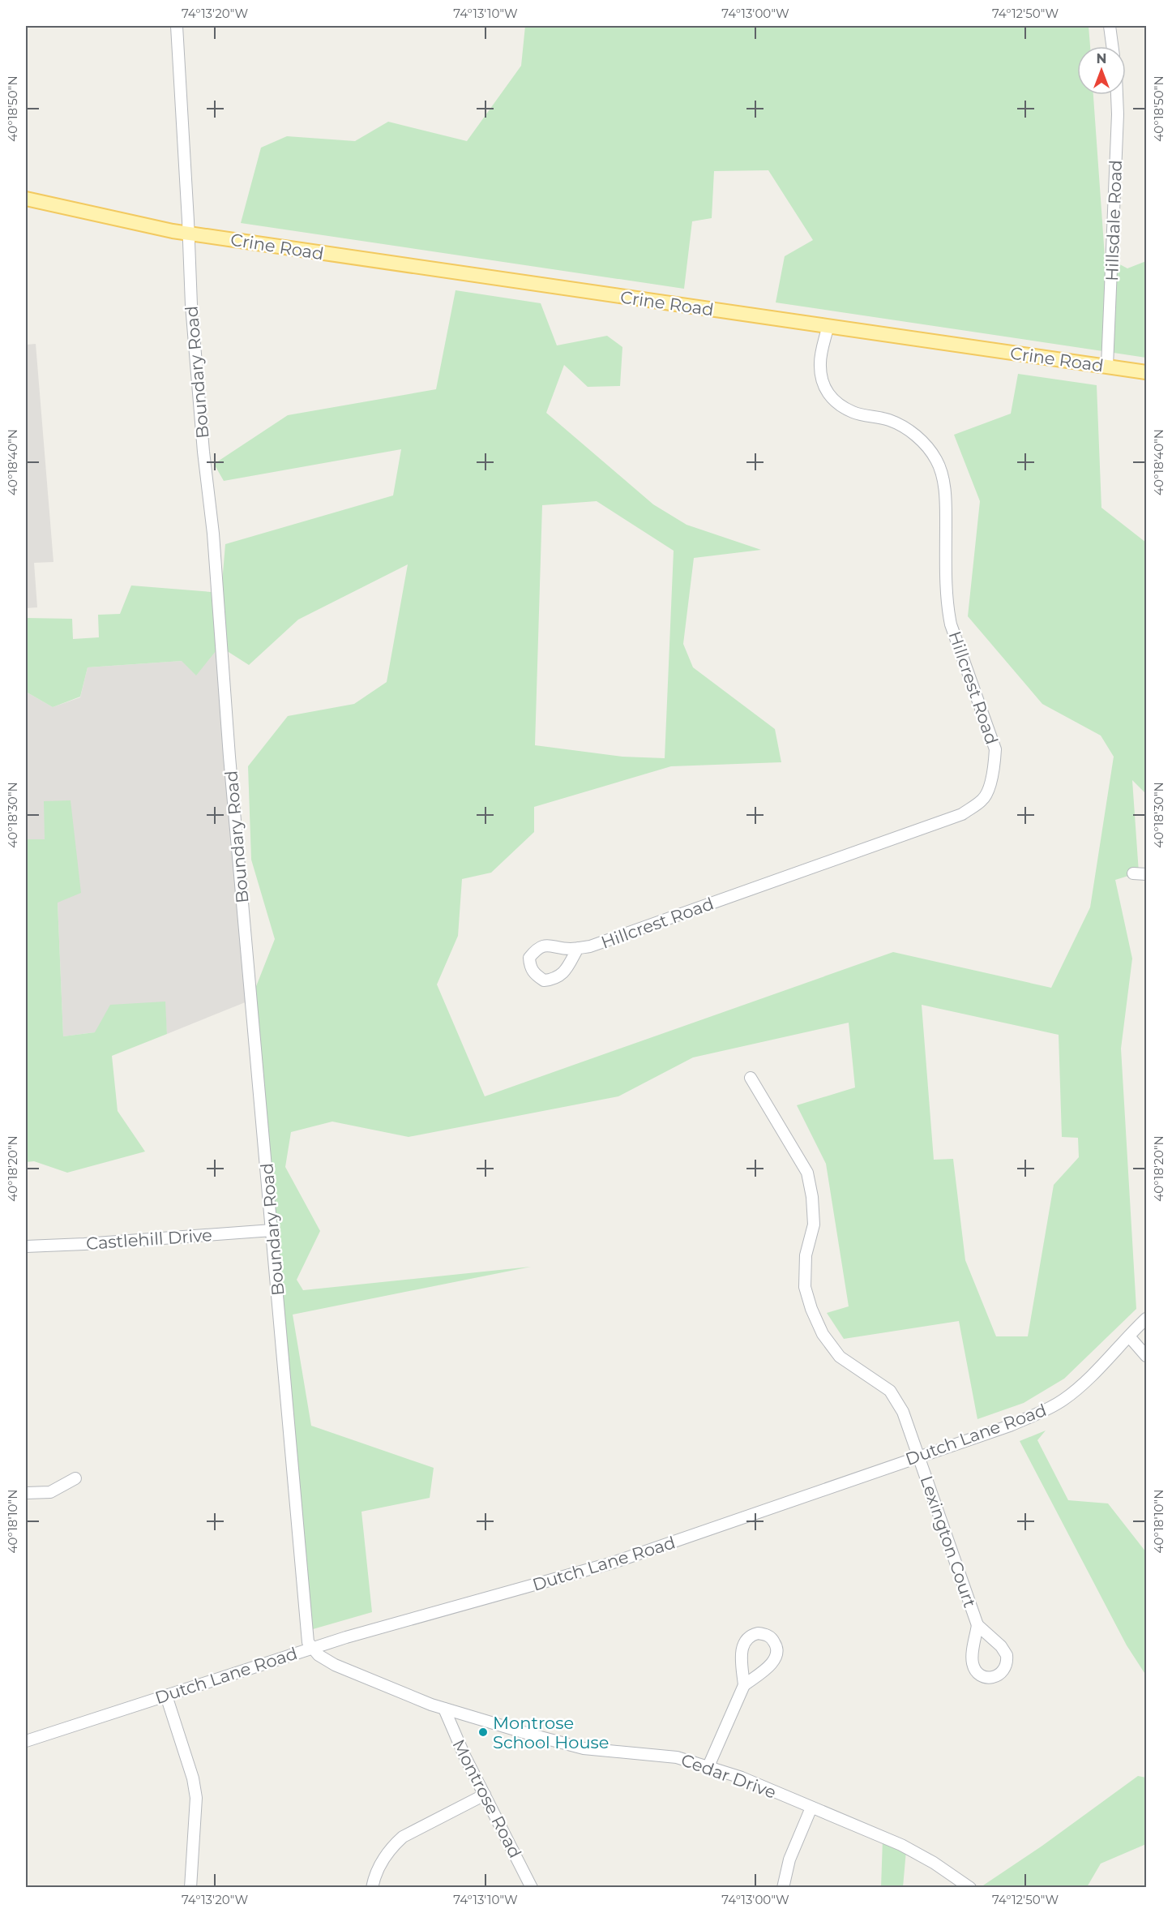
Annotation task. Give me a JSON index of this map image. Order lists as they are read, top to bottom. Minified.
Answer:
{"streets":{"main road":["Crine Road"],"street":["Hillsdale Road","Boundary Road","Hillcrest Road","Castlehill Drive","Dutch Lane Road","Lexington Court","Cedar Drive","Montrose Road"]},"crossings":[["Hillsdale Road","Crine Road"],["Crine Road","Boundary Road"],["Crine Road","Hillcrest Road"],["Boundary Road","Castlehill Drive"],["Boundary Road","Dutch Lane Road"],["Boundary Road","Cedar Drive"],["Dutch Lane Road","Lexington Court"],["Dutch Lane Road","Cedar Drive"],["Cedar Drive","Montrose Road"]],"places":["Montrose School House"],"north":"top","coordinates":["74°13'20\"W","74°13'10\"W","74°13'00\"W","74°12'50\"W","40°18'50\"N","40°18'40\"N","40°18'30\"N","40°18'20\"N","40°18'10\"N"]}
